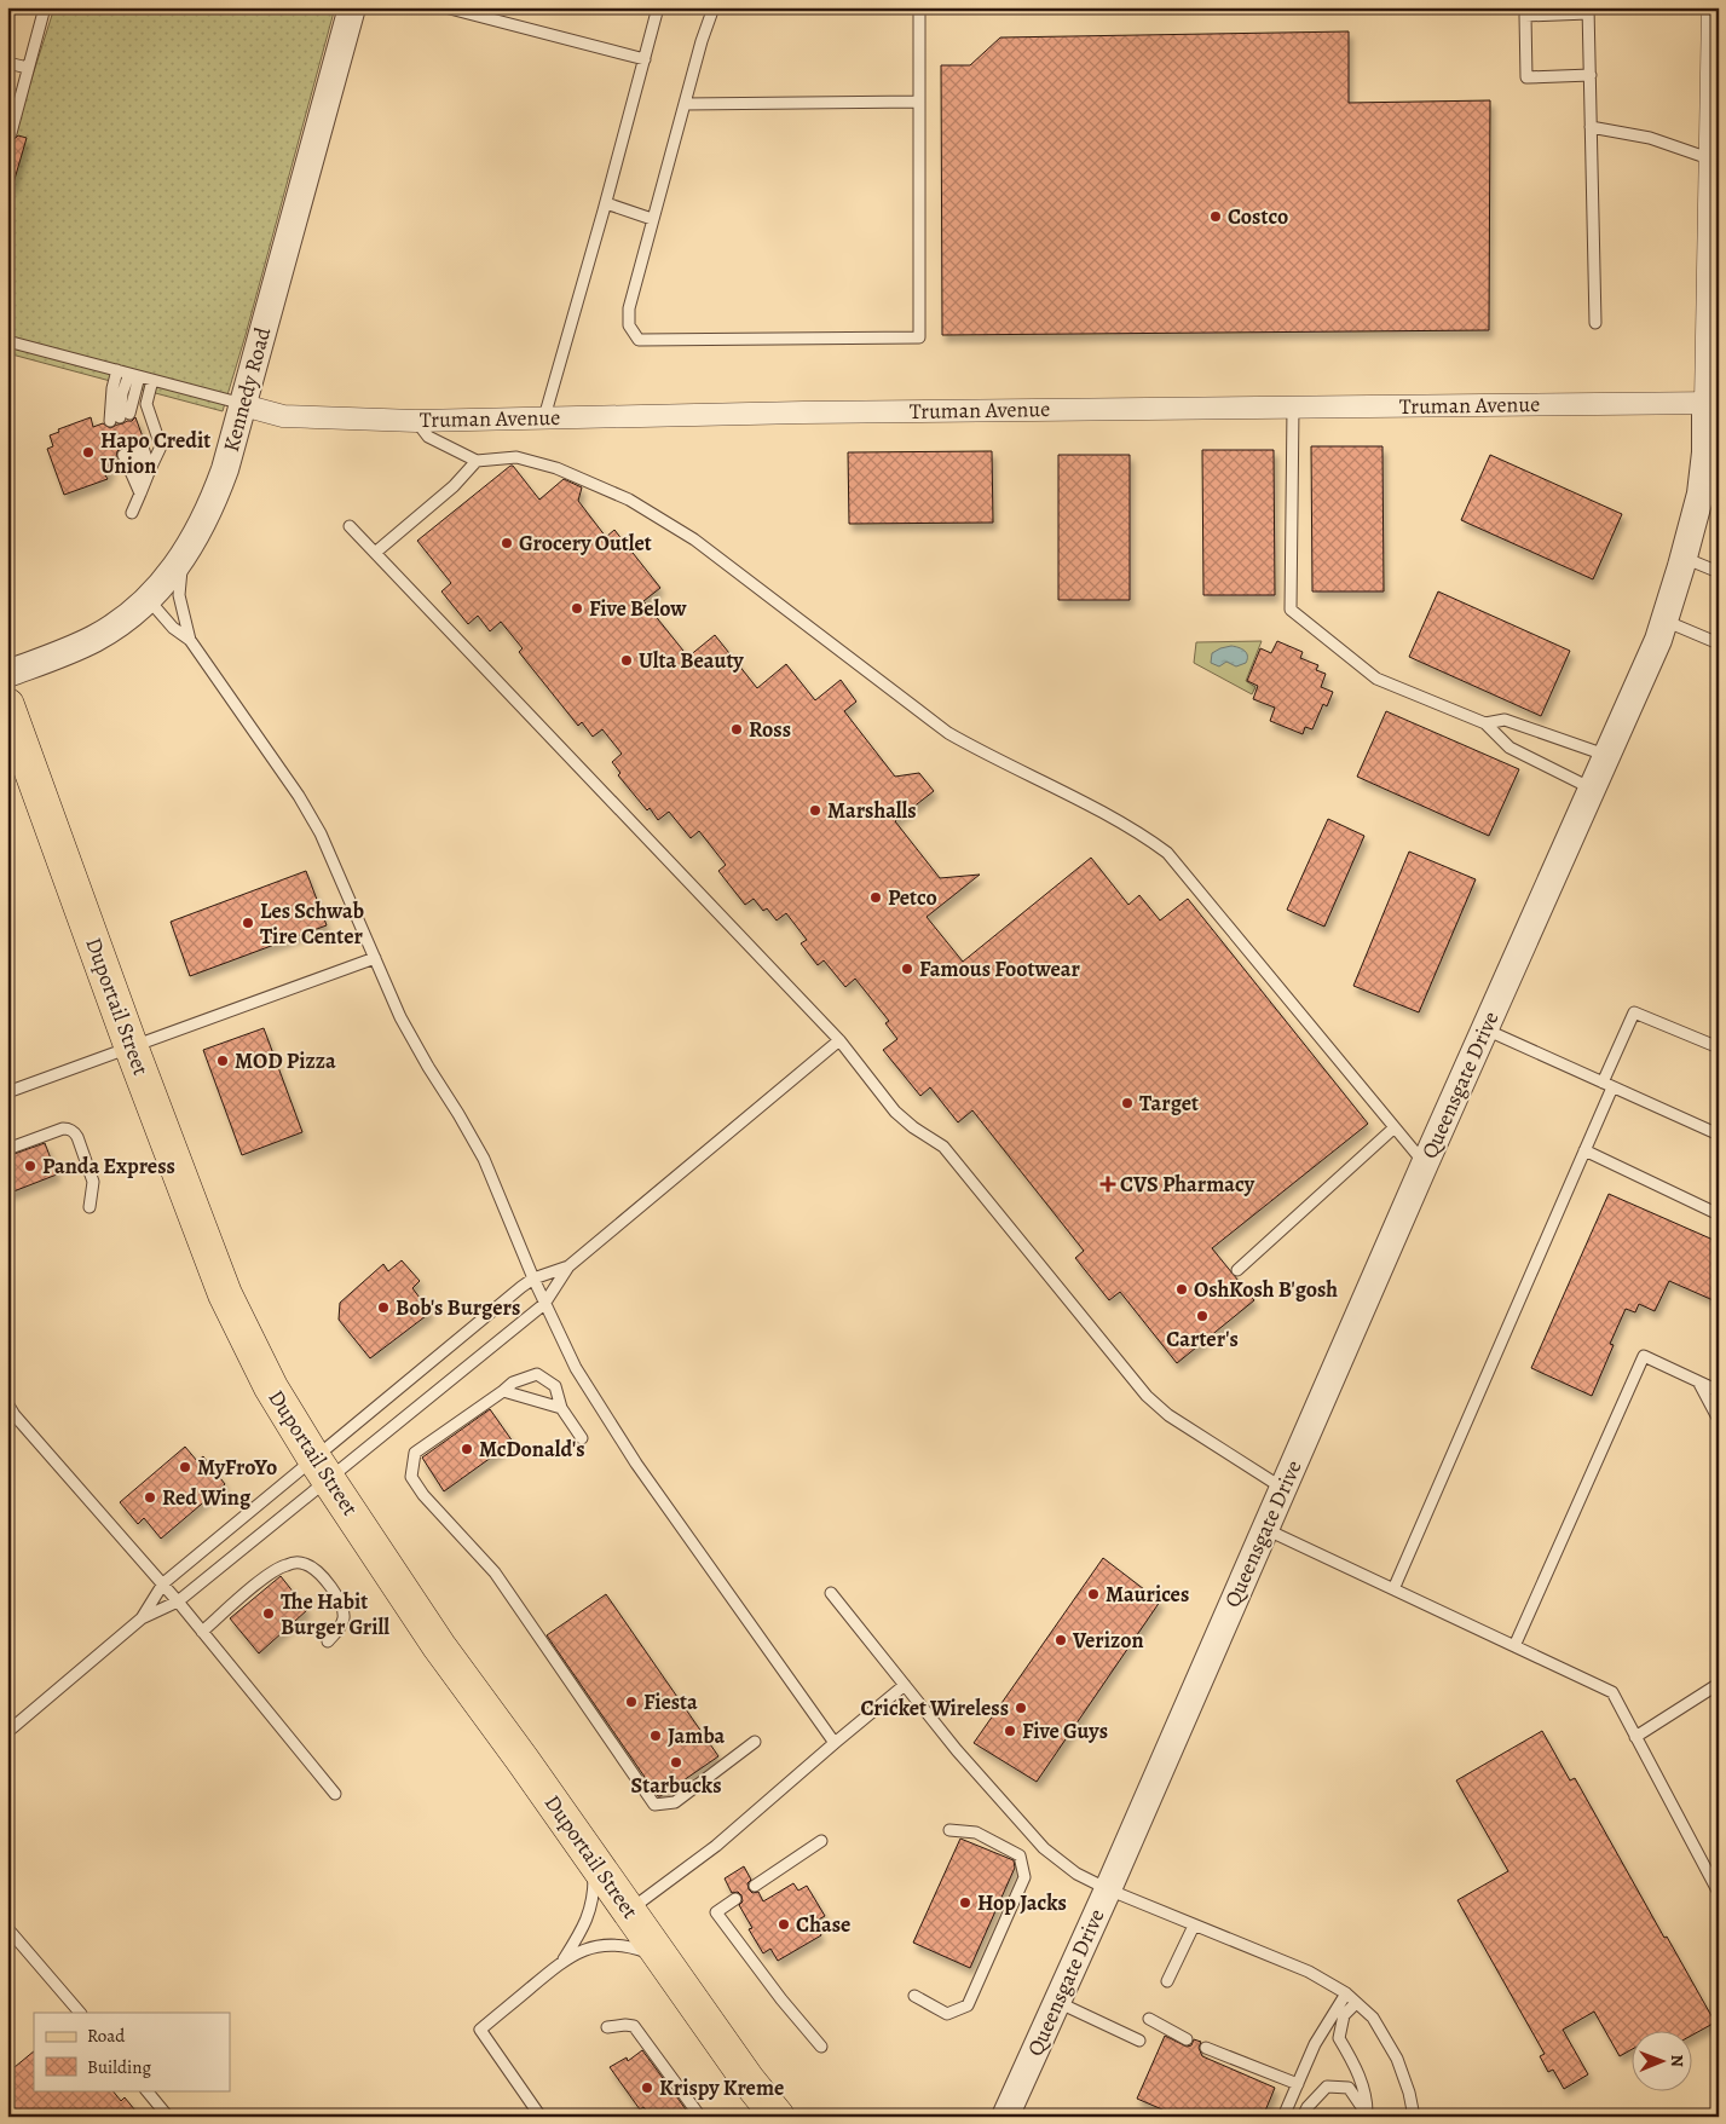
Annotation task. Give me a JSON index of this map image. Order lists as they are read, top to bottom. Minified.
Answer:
{"streets":{"main road":["Duportail Street"],"street":["Kennedy Road","Truman Avenue","Queensgate Drive"]},"crossings":[["Kennedy Road","Truman Avenue"],["Truman Avenue","Queensgate Drive"]],"places":{"other":["Costco","Hapo Credit Union","Grocery Outlet","Five Below","Ulta Beauty","Ross","Marshalls","Petco","Les Schwab Tire Center","Famous Footwear","MOD Pizza","Target","Panda Express","OshKosh B'gosh","Bob's Burgers","Carter's","McDonald's","MyFroYo","Red Wing","Maurices","The Habit Burger Grill","Verizon","Fiesta","Cricket Wireless","Five Guys","Jamba","Starbucks","Hop Jacks","Chase","Krispy Kreme"],"health":["CVS Pharmacy"]},"legend":["Road","Building"],"north":"right"}
